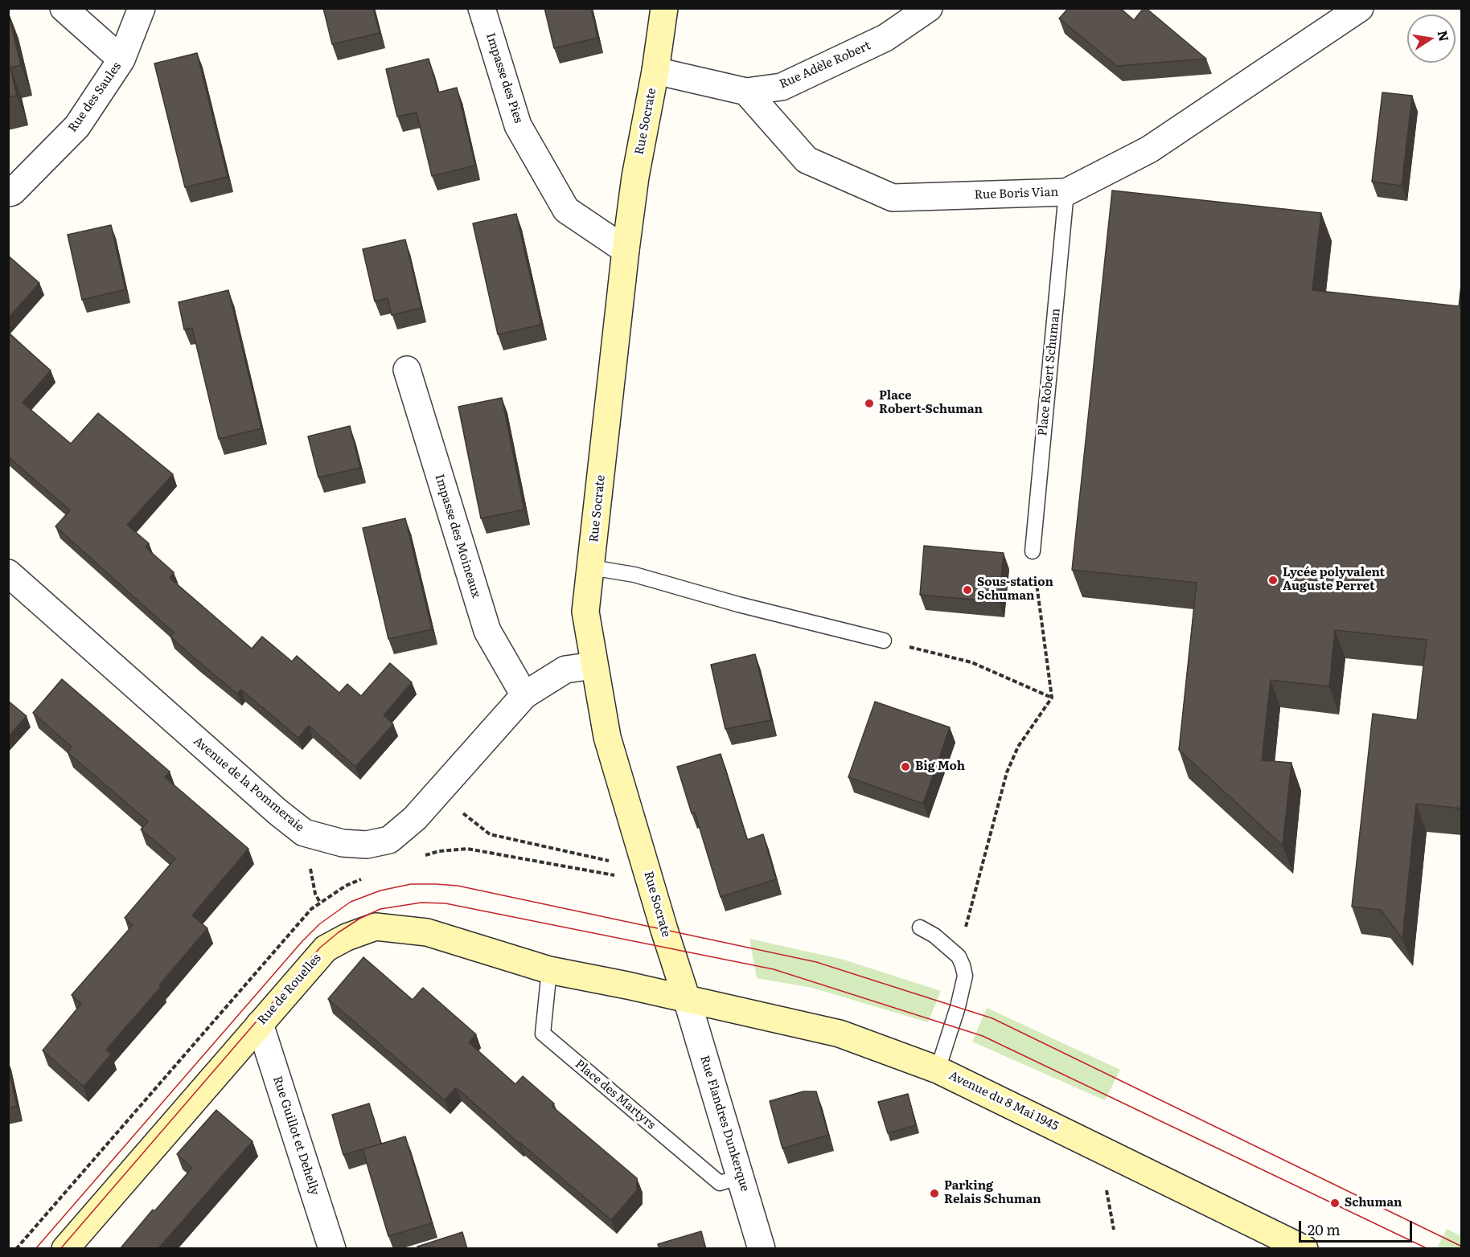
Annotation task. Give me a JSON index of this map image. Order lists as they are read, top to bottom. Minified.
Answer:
{"streets":{"street":["Rue Adèle Robert","Impasse des Pies","Rue des Saules","Rue Socrate","Rue Boris Vian","Impasse des Moineaux","Avenue de la Pommeraie","Rue de Rouelles","Avenue du 8 Mai 1945","Rue Flandres Dunkerque","Rue Guillot et Dehelly"],"lane":["Place Robert Schuman","Place des Martyrs"]},"crossings":[["Rue Adèle Robert","Rue Socrate"],["Rue Adèle Robert","Rue Boris Vian"],["Impasse des Pies","Rue Socrate"],["Rue Socrate","Avenue de la Pommeraie"],["Rue Socrate","Rue de Rouelles"],["Rue Socrate","Avenue du 8 Mai 1945"],["Rue Socrate","Rue Flandres Dunkerque"],["Rue Boris Vian","Place Robert Schuman"],["Impasse des Moineaux","Avenue de la Pommeraie"],["Rue de Rouelles","Place des Martyrs"],["Rue de Rouelles","Avenue du 8 Mai 1945"],["Rue de Rouelles","Rue Flandres Dunkerque"],["Rue de Rouelles","Rue Guillot et Dehelly"],["Place des Martyrs","Rue Flandres Dunkerque"],["Avenue du 8 Mai 1945","Rue Flandres Dunkerque"]],"places":["Place Robert-Schuman","Lycée polyvalent Auguste Perret","Sous-station Schuman","Big Moh","Parking Relais Schuman","Schuman"],"scale_bar":"20 m","north":"right"}
